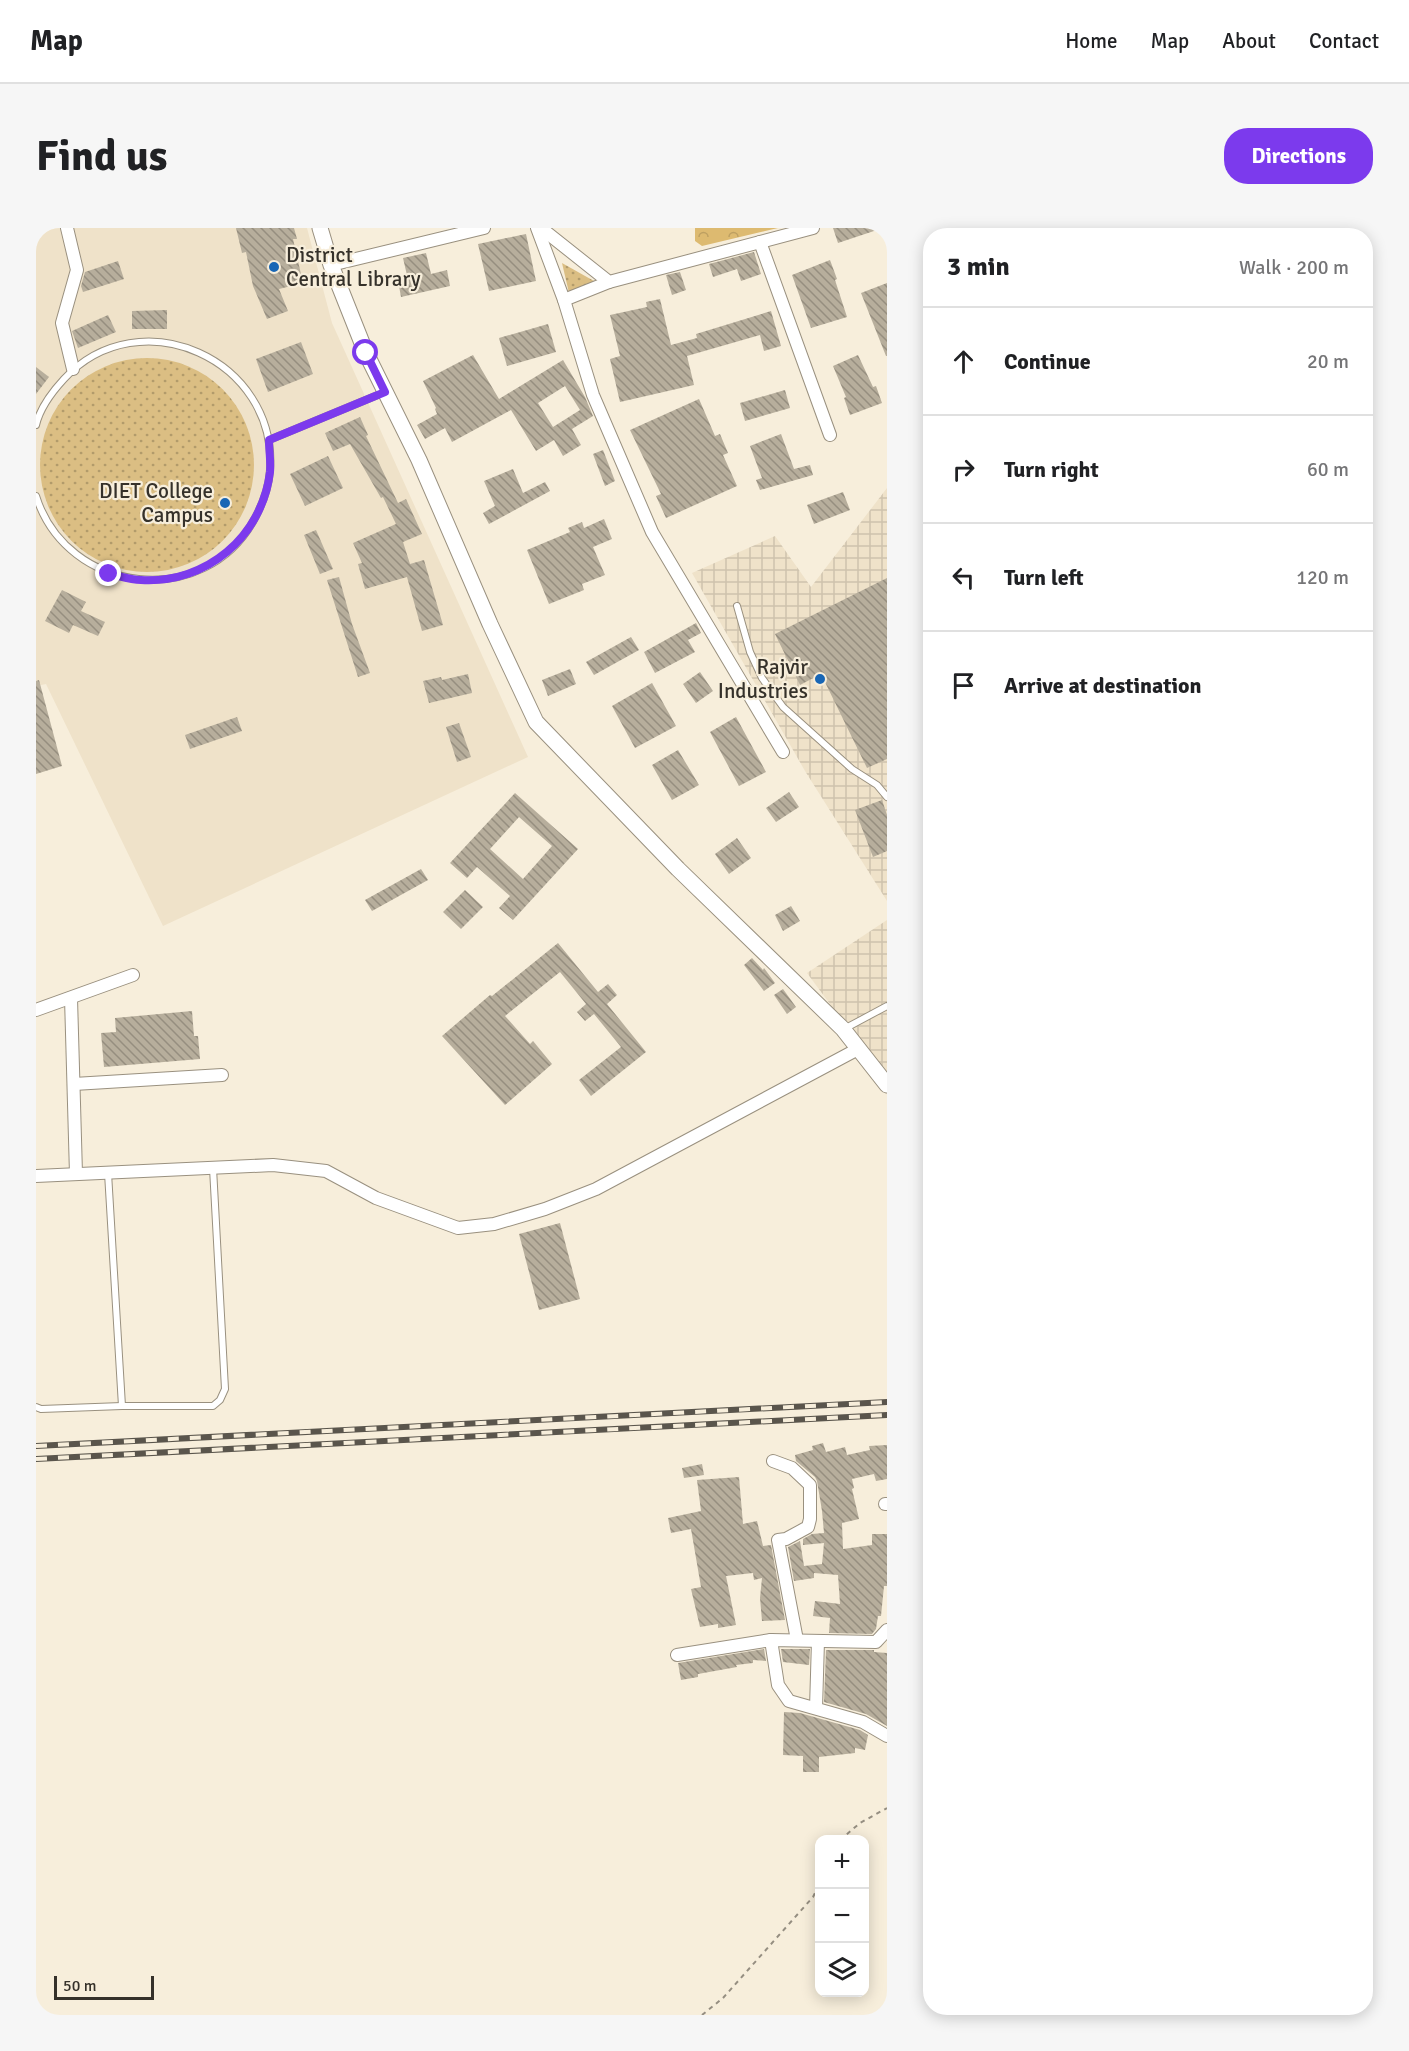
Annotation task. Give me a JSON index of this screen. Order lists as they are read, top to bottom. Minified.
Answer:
{"places":["District Central Library","DIET College Campus","Rajvir Industries"],"scale_bar":"50 m","page":{"header":"Map","nav":["Home","Map","About","Contact"],"buttons":"Directions","title":"Find us","heading":["3 min","Walk · 200 m"],"list":[["Continue","20 m"],["Turn right","60 m"],["Turn left","120 m"],"Arrive at destination"],"map_buttons":["+","−"],"scale":"50 m"}}
